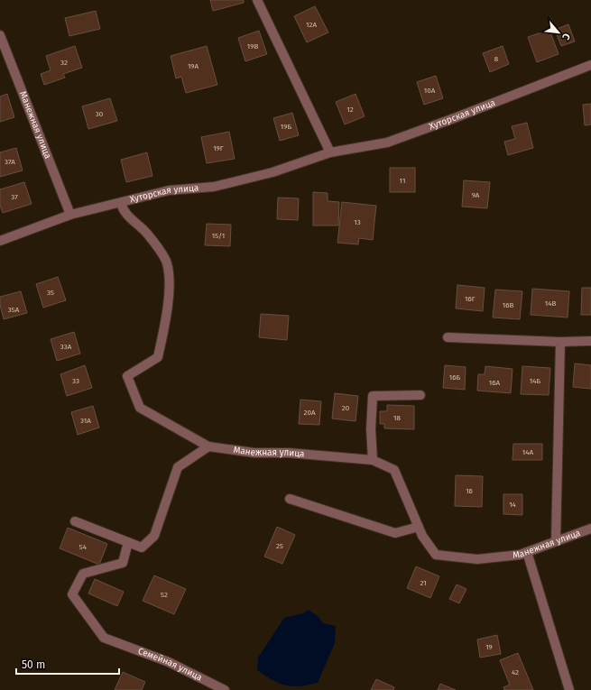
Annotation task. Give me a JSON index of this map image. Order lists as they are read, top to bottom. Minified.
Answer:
{"streets":{"street":["Хуторская улица","Манежная улица","Семейная улица"]},"crossings":[["Хуторская улица","Манежная улица"]],"house_numbers":["12А","19В","8","32","19А","10А","12","30","19Б","19Г","37А","11","9А","37","13","15/1","35","16Г","14В","16В","35А","33А","16Б","33","14Б","16А","20","20А","18","31А","14А","16","14","25","54","21","52","19","42"],"scale_bar":"50 m","north":"bottom right"}
